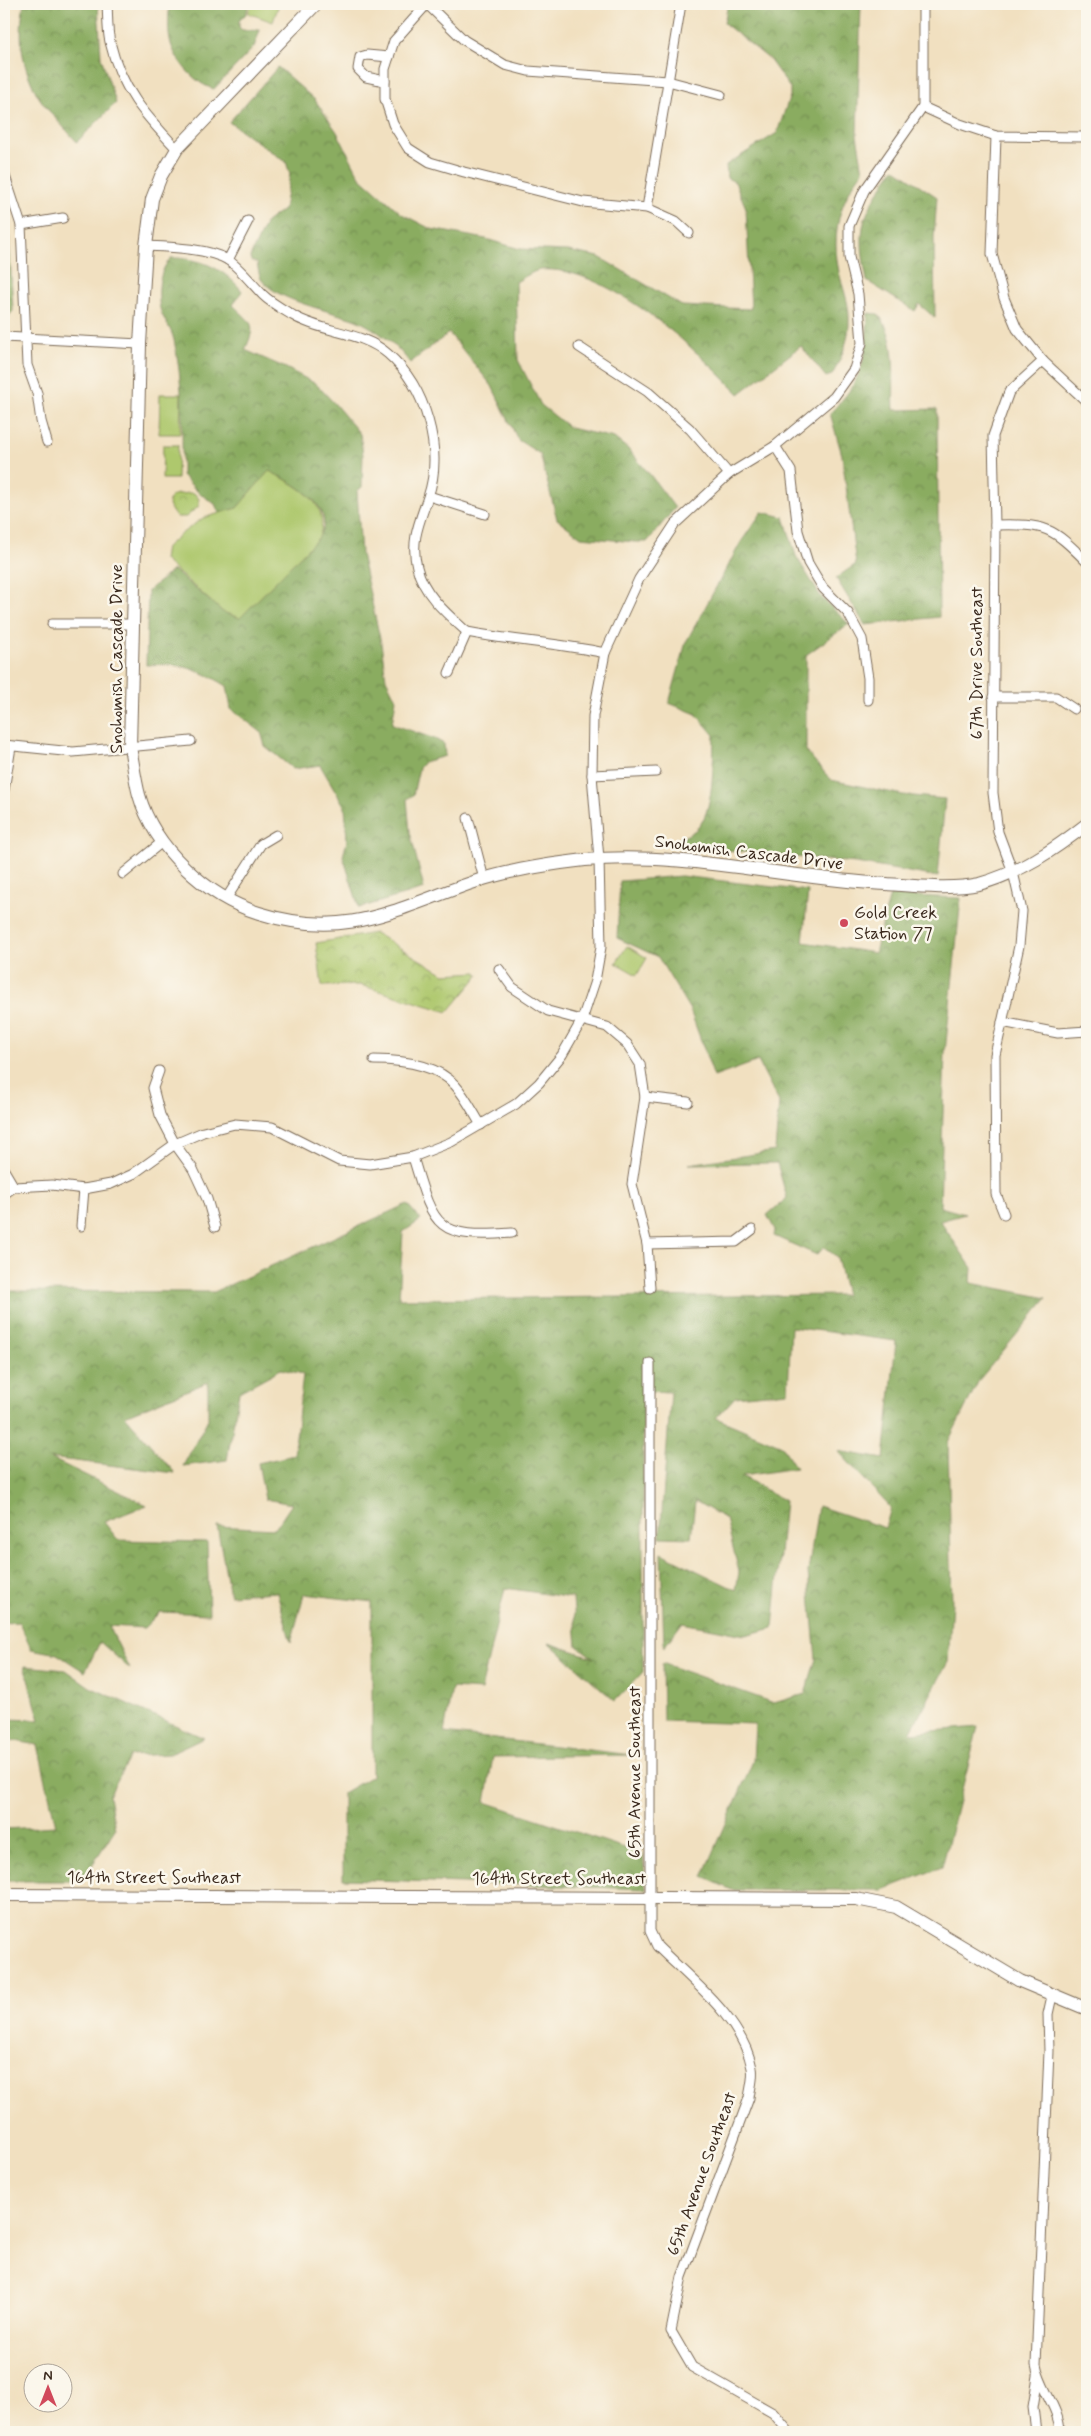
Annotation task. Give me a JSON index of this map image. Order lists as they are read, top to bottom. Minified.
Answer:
{"streets":{"street":["Snohomish Cascade Drive","67th Drive Southeast","65th Avenue Southeast","164th Street Southeast"]},"crossings":[["Snohomish Cascade Drive","67th Drive Southeast"],["65th Avenue Southeast","164th Street Southeast"]],"places":["Gold Creek Station 77"],"north":"top"}
